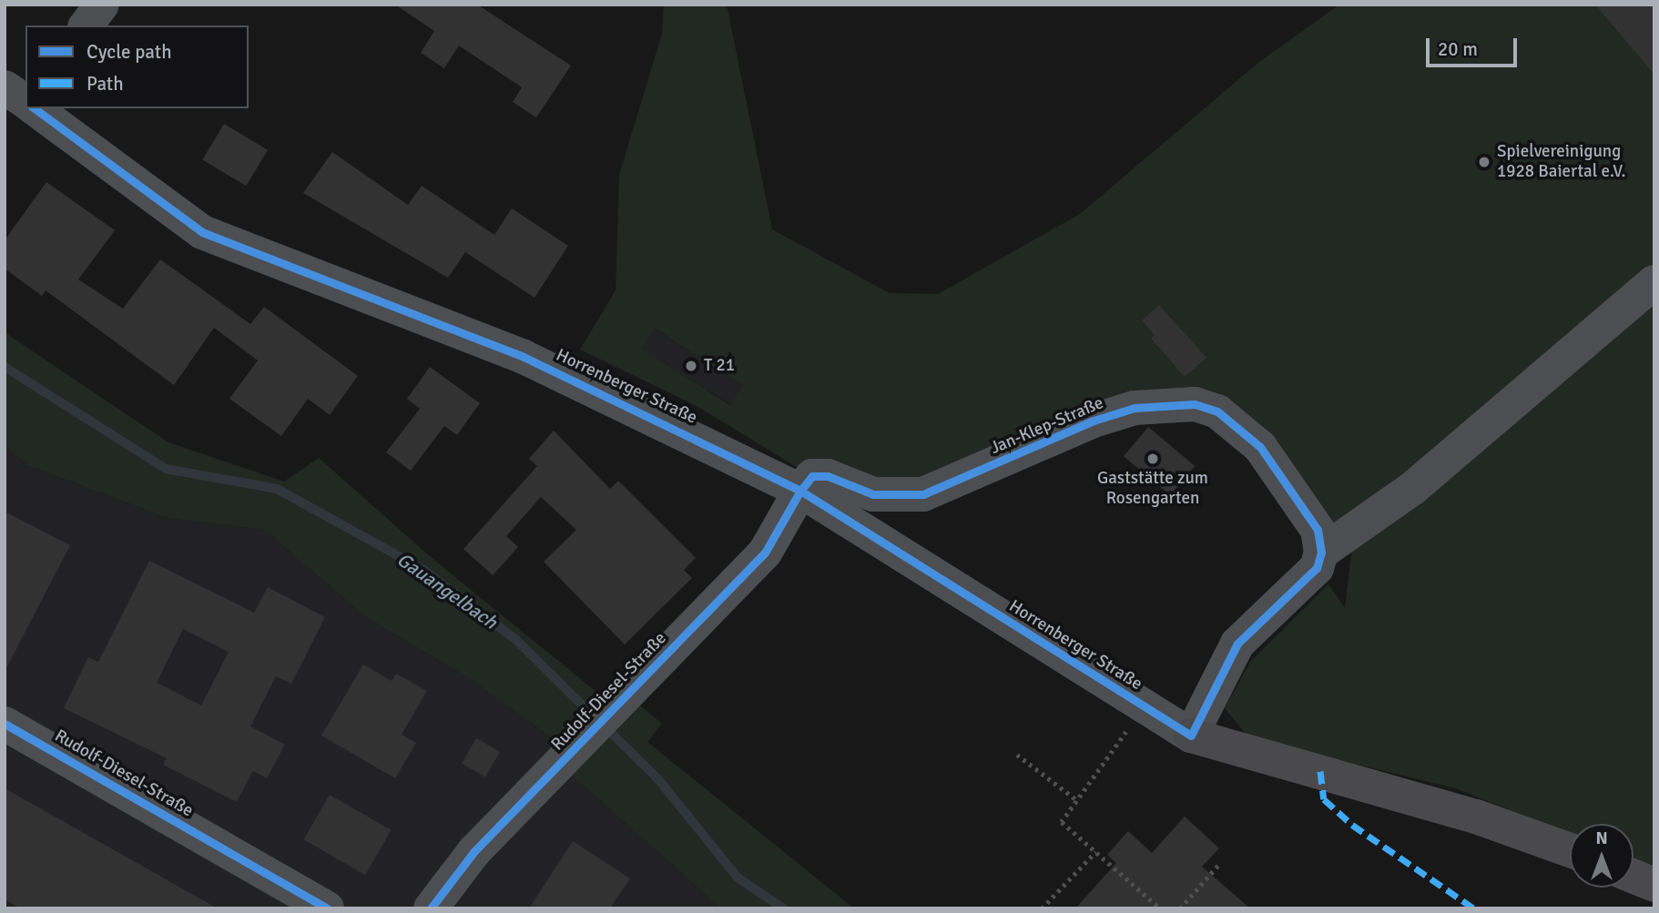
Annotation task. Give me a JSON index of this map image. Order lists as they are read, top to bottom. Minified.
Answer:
{"streets":{"main road":["Horrenberger Straße"],"street":["Jan-Klep-Straße","Rudolf-Diesel-Straße"]},"crossings":[["Horrenberger Straße","Jan-Klep-Straße"],["Horrenberger Straße","Rudolf-Diesel-Straße"],["Jan-Klep-Straße","Rudolf-Diesel-Straße"]],"water":["Gauangelbach"],"places":["Spielvereinigung 1928 Baiertal e.V.","T 21","Gaststätte zum Rosengarten"],"legend":["Cycle path","Path"],"scale_bar":"20 m","north":"top"}
